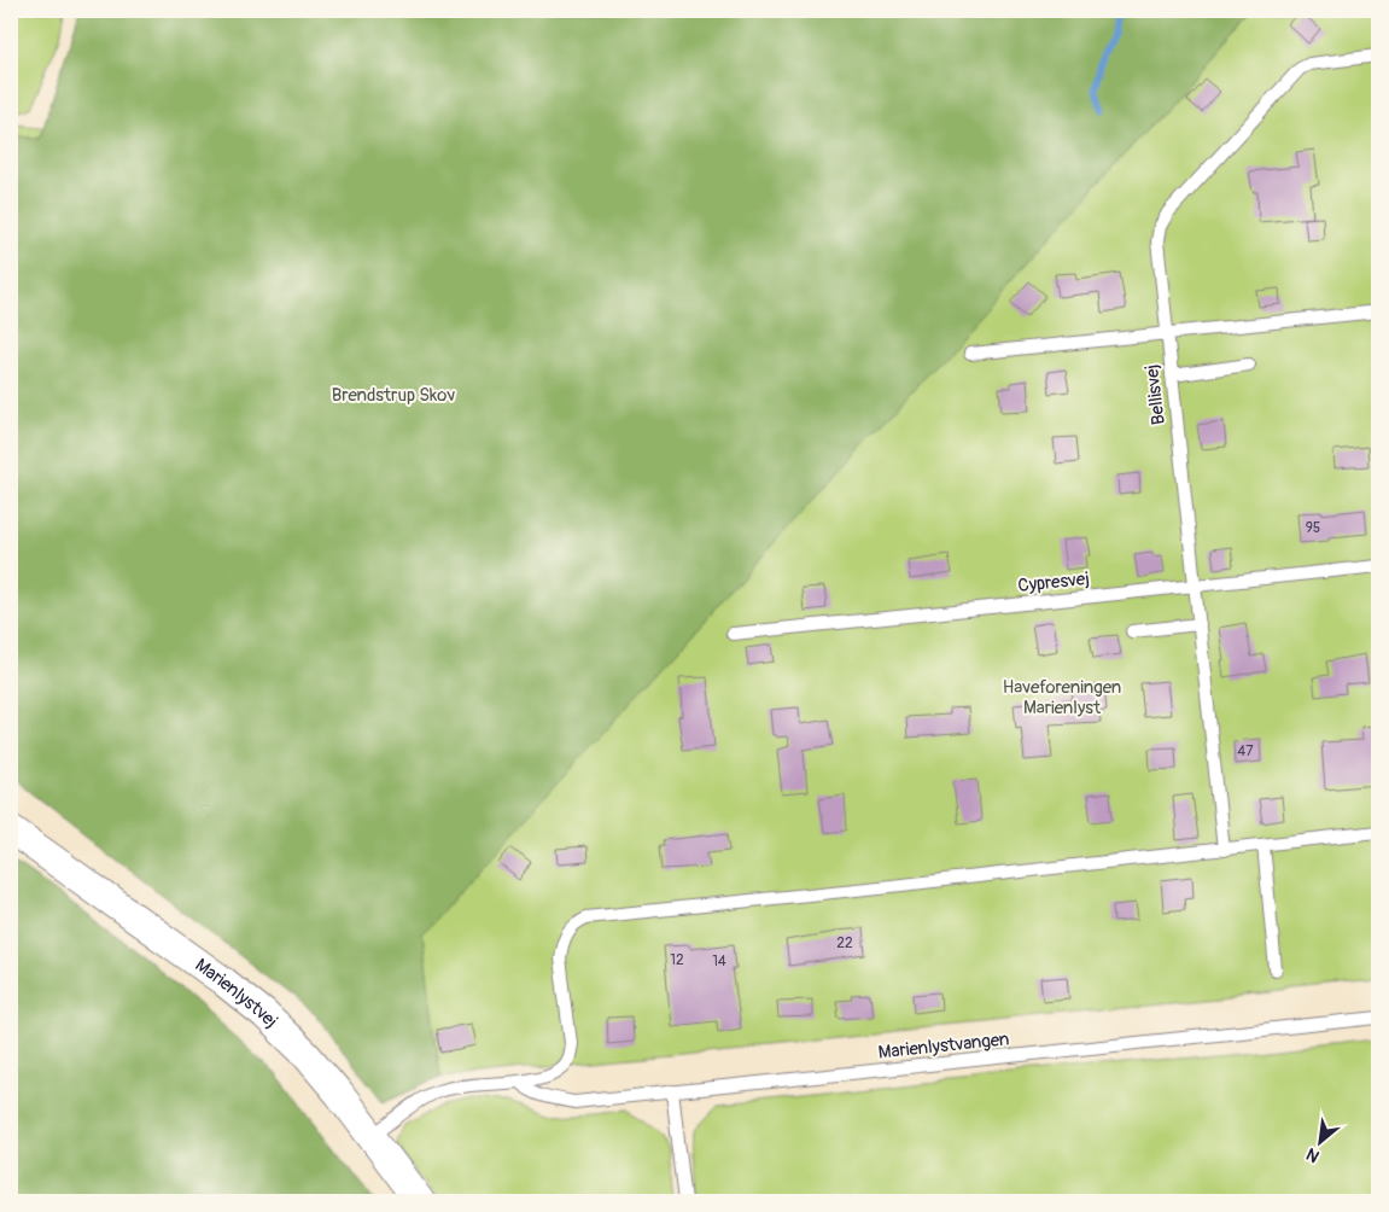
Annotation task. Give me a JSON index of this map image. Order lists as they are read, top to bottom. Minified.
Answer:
{"streets":{"street":["Marienlystvej"],"lane":["Bellisvej","Cypresvej","Marienlystvangen"]},"crossings":[["Bellisvej","Cypresvej"]],"parks":["Brendstrup Skov","Haveforeningen Marienlyst"],"house_numbers":["95","47","22","12","14"],"north":"bottom left"}
